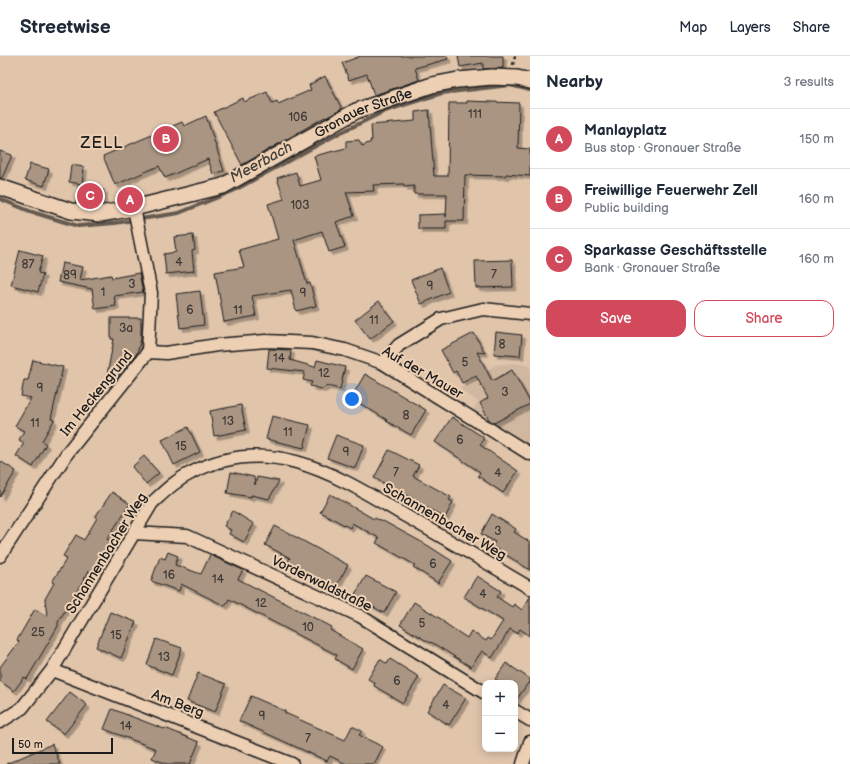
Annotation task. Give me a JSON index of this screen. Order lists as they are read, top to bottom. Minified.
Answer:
{"streets":{"street":["Gronauer Straße","Auf der Mauer","Im Heckengrund","Schannenbacher Weg","Vorderwaldstraße","Am Berg"]},"crossings":[["Gronauer Straße","Im Heckengrund"],["Auf der Mauer","Im Heckengrund"],["Schannenbacher Weg","Vorderwaldstraße"],["Schannenbacher Weg","Am Berg"]],"districts":["ZELL"],"water":["Meerbach"],"house_numbers":["111","106","103","4","87","7","89","3","9","1","9","6","11","11","3a","8","14","5","12","9","3","8","13","11","11","6","15","9","7","4","3","6","16","14","4","12","5","10","25","15","13","6","4","9","14","7"],"scale_bar":"50 m","page":{"header":"Streetwise","nav":["Map","Layers","Share"],"heading":["Nearby","3 results"],"list":[{"mark":"A","name":"Manlayplatz","note":"Bus stop · Gronauer Straße","value":"150 m"},{"mark":"B","name":"Freiwillige Feuerwehr Zell","note":"Public building","value":"160 m"},{"mark":"C","name":"Sparkasse Geschäftsstelle","note":"Bank · Gronauer Straße","value":"160 m"}],"pins":["B","C","A"],"buttons":["Save","Share"],"map_buttons":["+","−"],"scale":"50 m"}}
